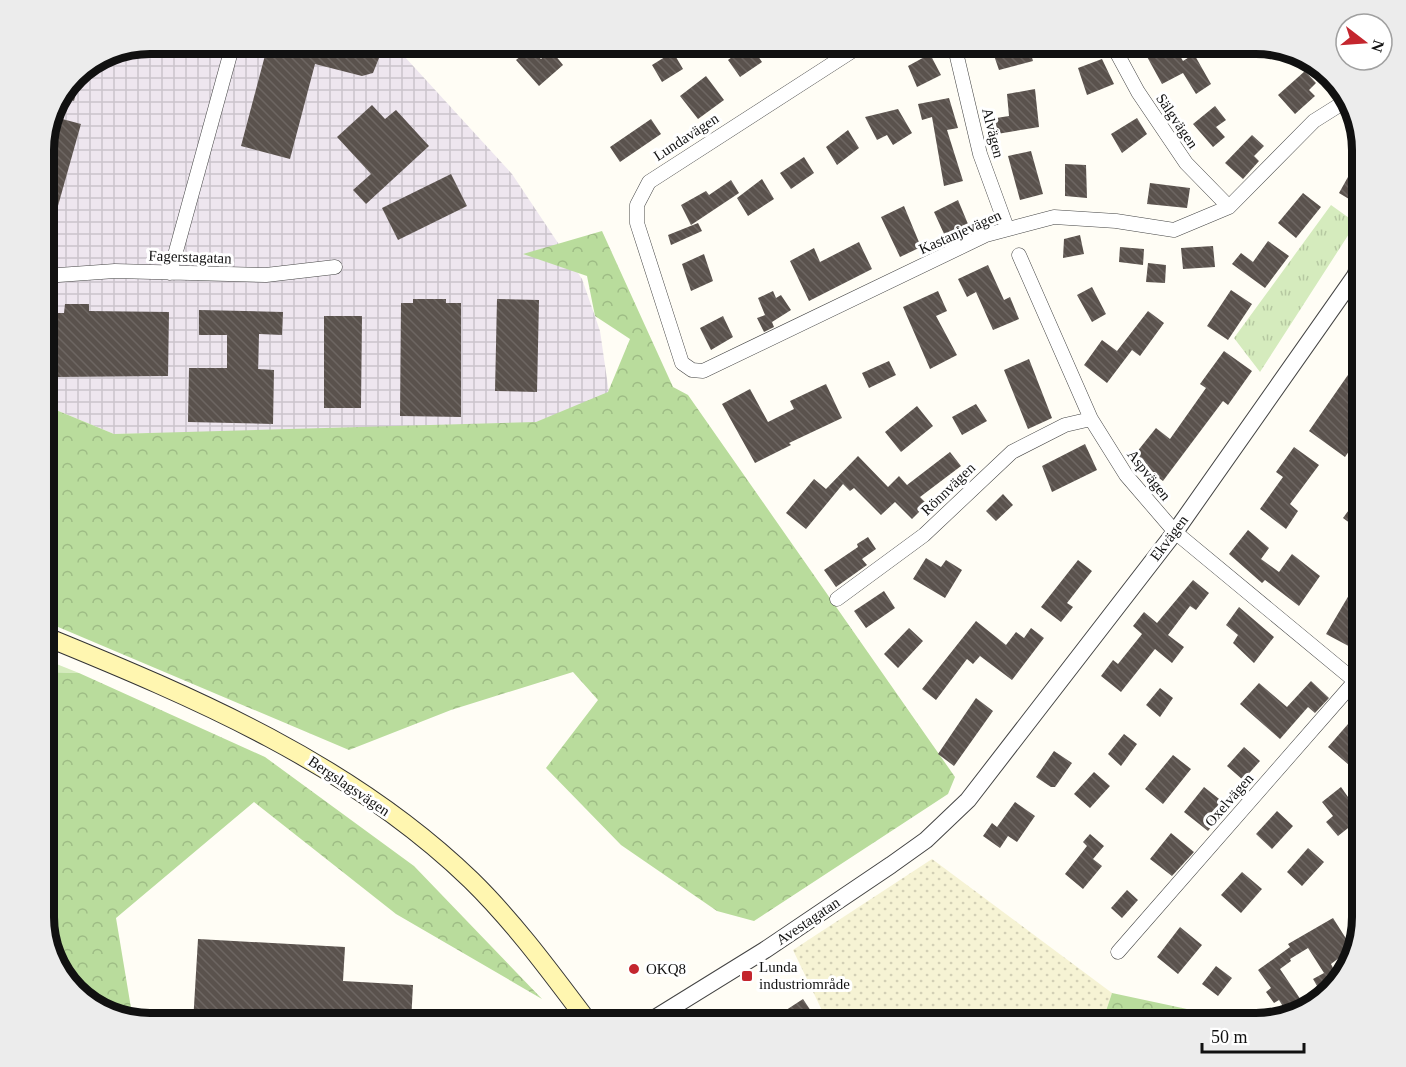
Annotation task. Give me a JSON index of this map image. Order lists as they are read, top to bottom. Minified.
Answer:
{"streets":{"main road":["Bergslagsvägen"],"street":["Sälgvägen","Alvägen","Lundavägen","Kastanjevägen","Fagerstagatan","Aspvägen","Rönnvägen","Ekvägen","Oxelvägen","Avestagatan"]},"crossings":[["Sälgvägen","Kastanjevägen"],["Alvägen","Kastanjevägen"],["Lundavägen","Kastanjevägen"],["Aspvägen","Rönnvägen"],["Aspvägen","Ekvägen"],["Ekvägen","Avestagatan"]],"places":{"other":["OKQ8"],"transit":["Lunda industriområde"]},"scale_bar":"50 m","north":"right"}
